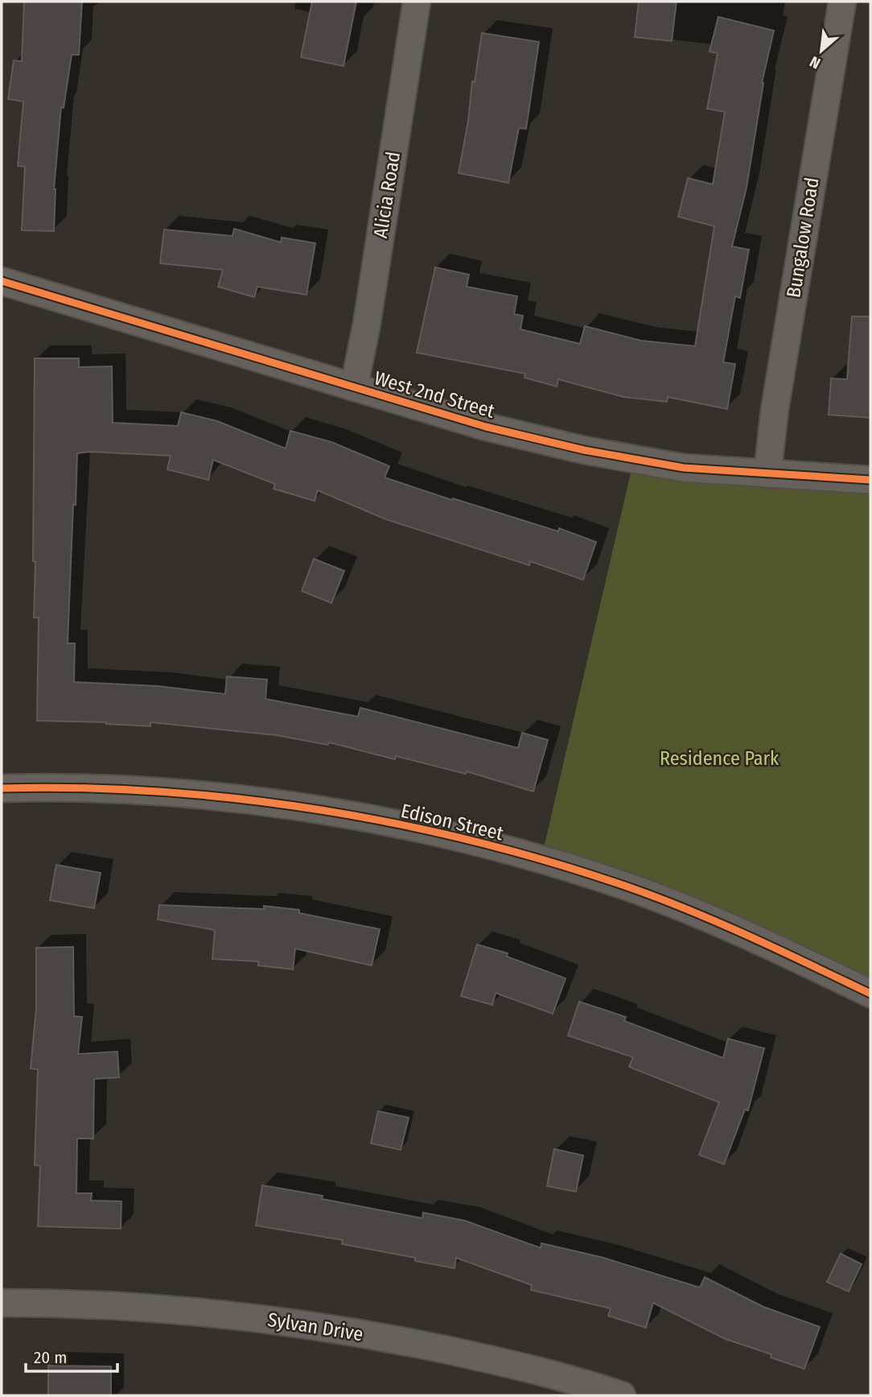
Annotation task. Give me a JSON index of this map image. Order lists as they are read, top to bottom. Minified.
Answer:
{"streets":{"street":["Alicia Road","Bungalow Road","West 2nd Street","Edison Street","Sylvan Drive"]},"crossings":[["Alicia Road","West 2nd Street"],["Bungalow Road","West 2nd Street"]],"parks":["Residence Park"],"scale_bar":"20 m","north":"bottom left"}
